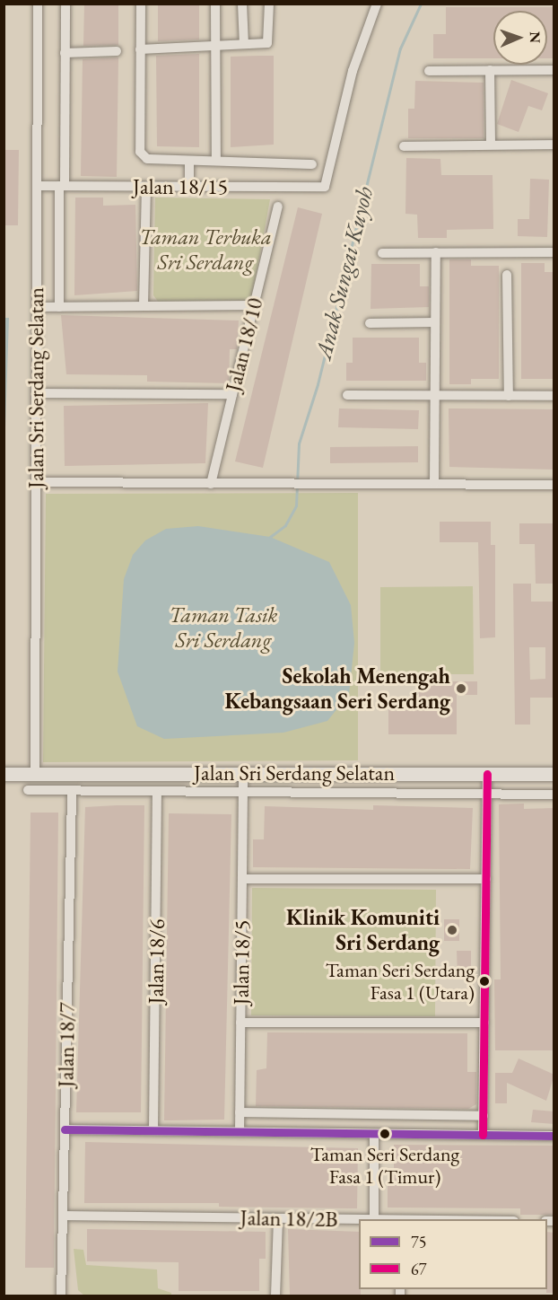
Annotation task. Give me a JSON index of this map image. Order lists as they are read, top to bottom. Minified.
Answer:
{"streets":{"street":["Jalan 18/15","Jalan 18/10","Jalan Sri Serdang Selatan","Jalan 18/6","Jalan 18/5","Jalan 18/7","Jalan 18/2B"]},"crossings":[["Jalan 18/15","Jalan Sri Serdang Selatan"],["Jalan Sri Serdang Selatan","Jalan 18/5"],["Jalan 18/7","Jalan 18/2B"]],"water":["Anak Sungai Kuyoh"],"parks":["Taman Terbuka Sri Serdang","Taman Tasik Sri Serdang"],"places":["Sekolah Menengah Kebangsaan Seri Serdang","Klinik Komuniti Sri Serdang","Taman Seri Serdang Fasa 1 (Utara)","Taman Seri Serdang Fasa 1 (Timur)"],"lines":["transit line 67","transit line 75"],"legend":["75","67"],"north":"right"}
